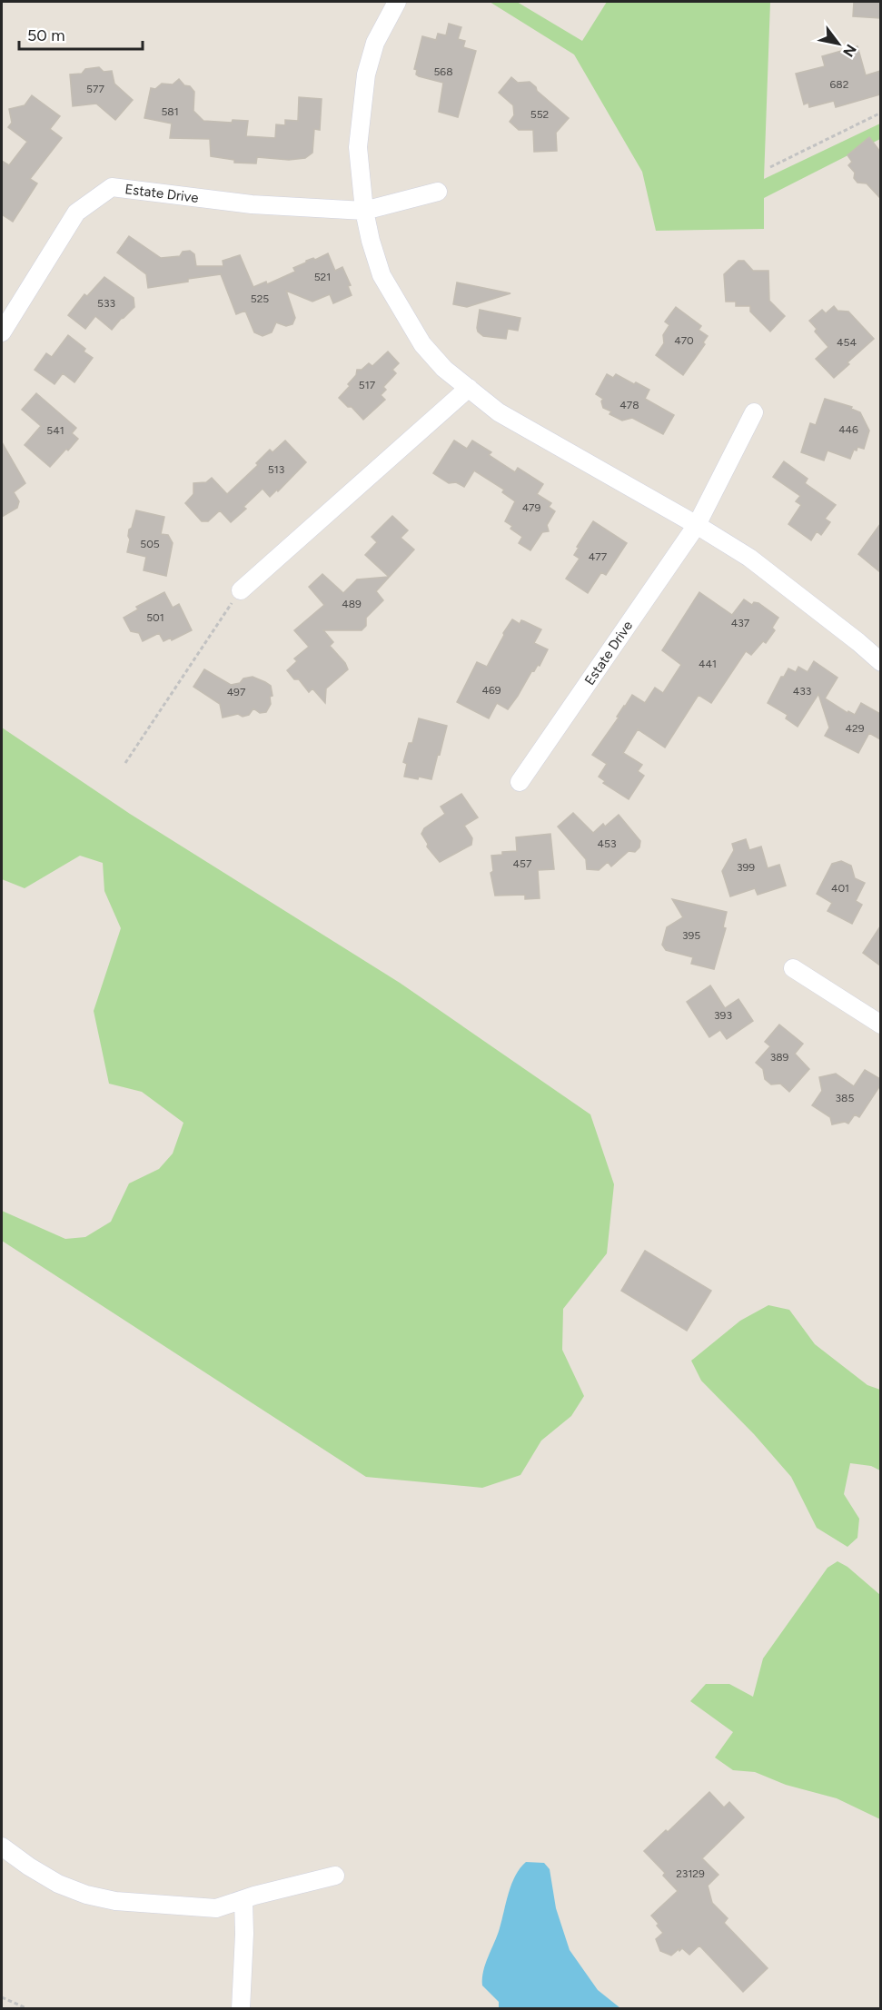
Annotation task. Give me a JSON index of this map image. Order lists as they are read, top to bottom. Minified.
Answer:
{"streets":{"street":["Estate Drive"]},"house_numbers":["568","682","577","581","552","521","525","533","470","454","517","478","446","541","513","479","505","477","489","501","437","441","469","433","497","429","453","457","399","401","395","393","389","385","23129"],"scale_bar":"50 m","north":"bottom right"}
